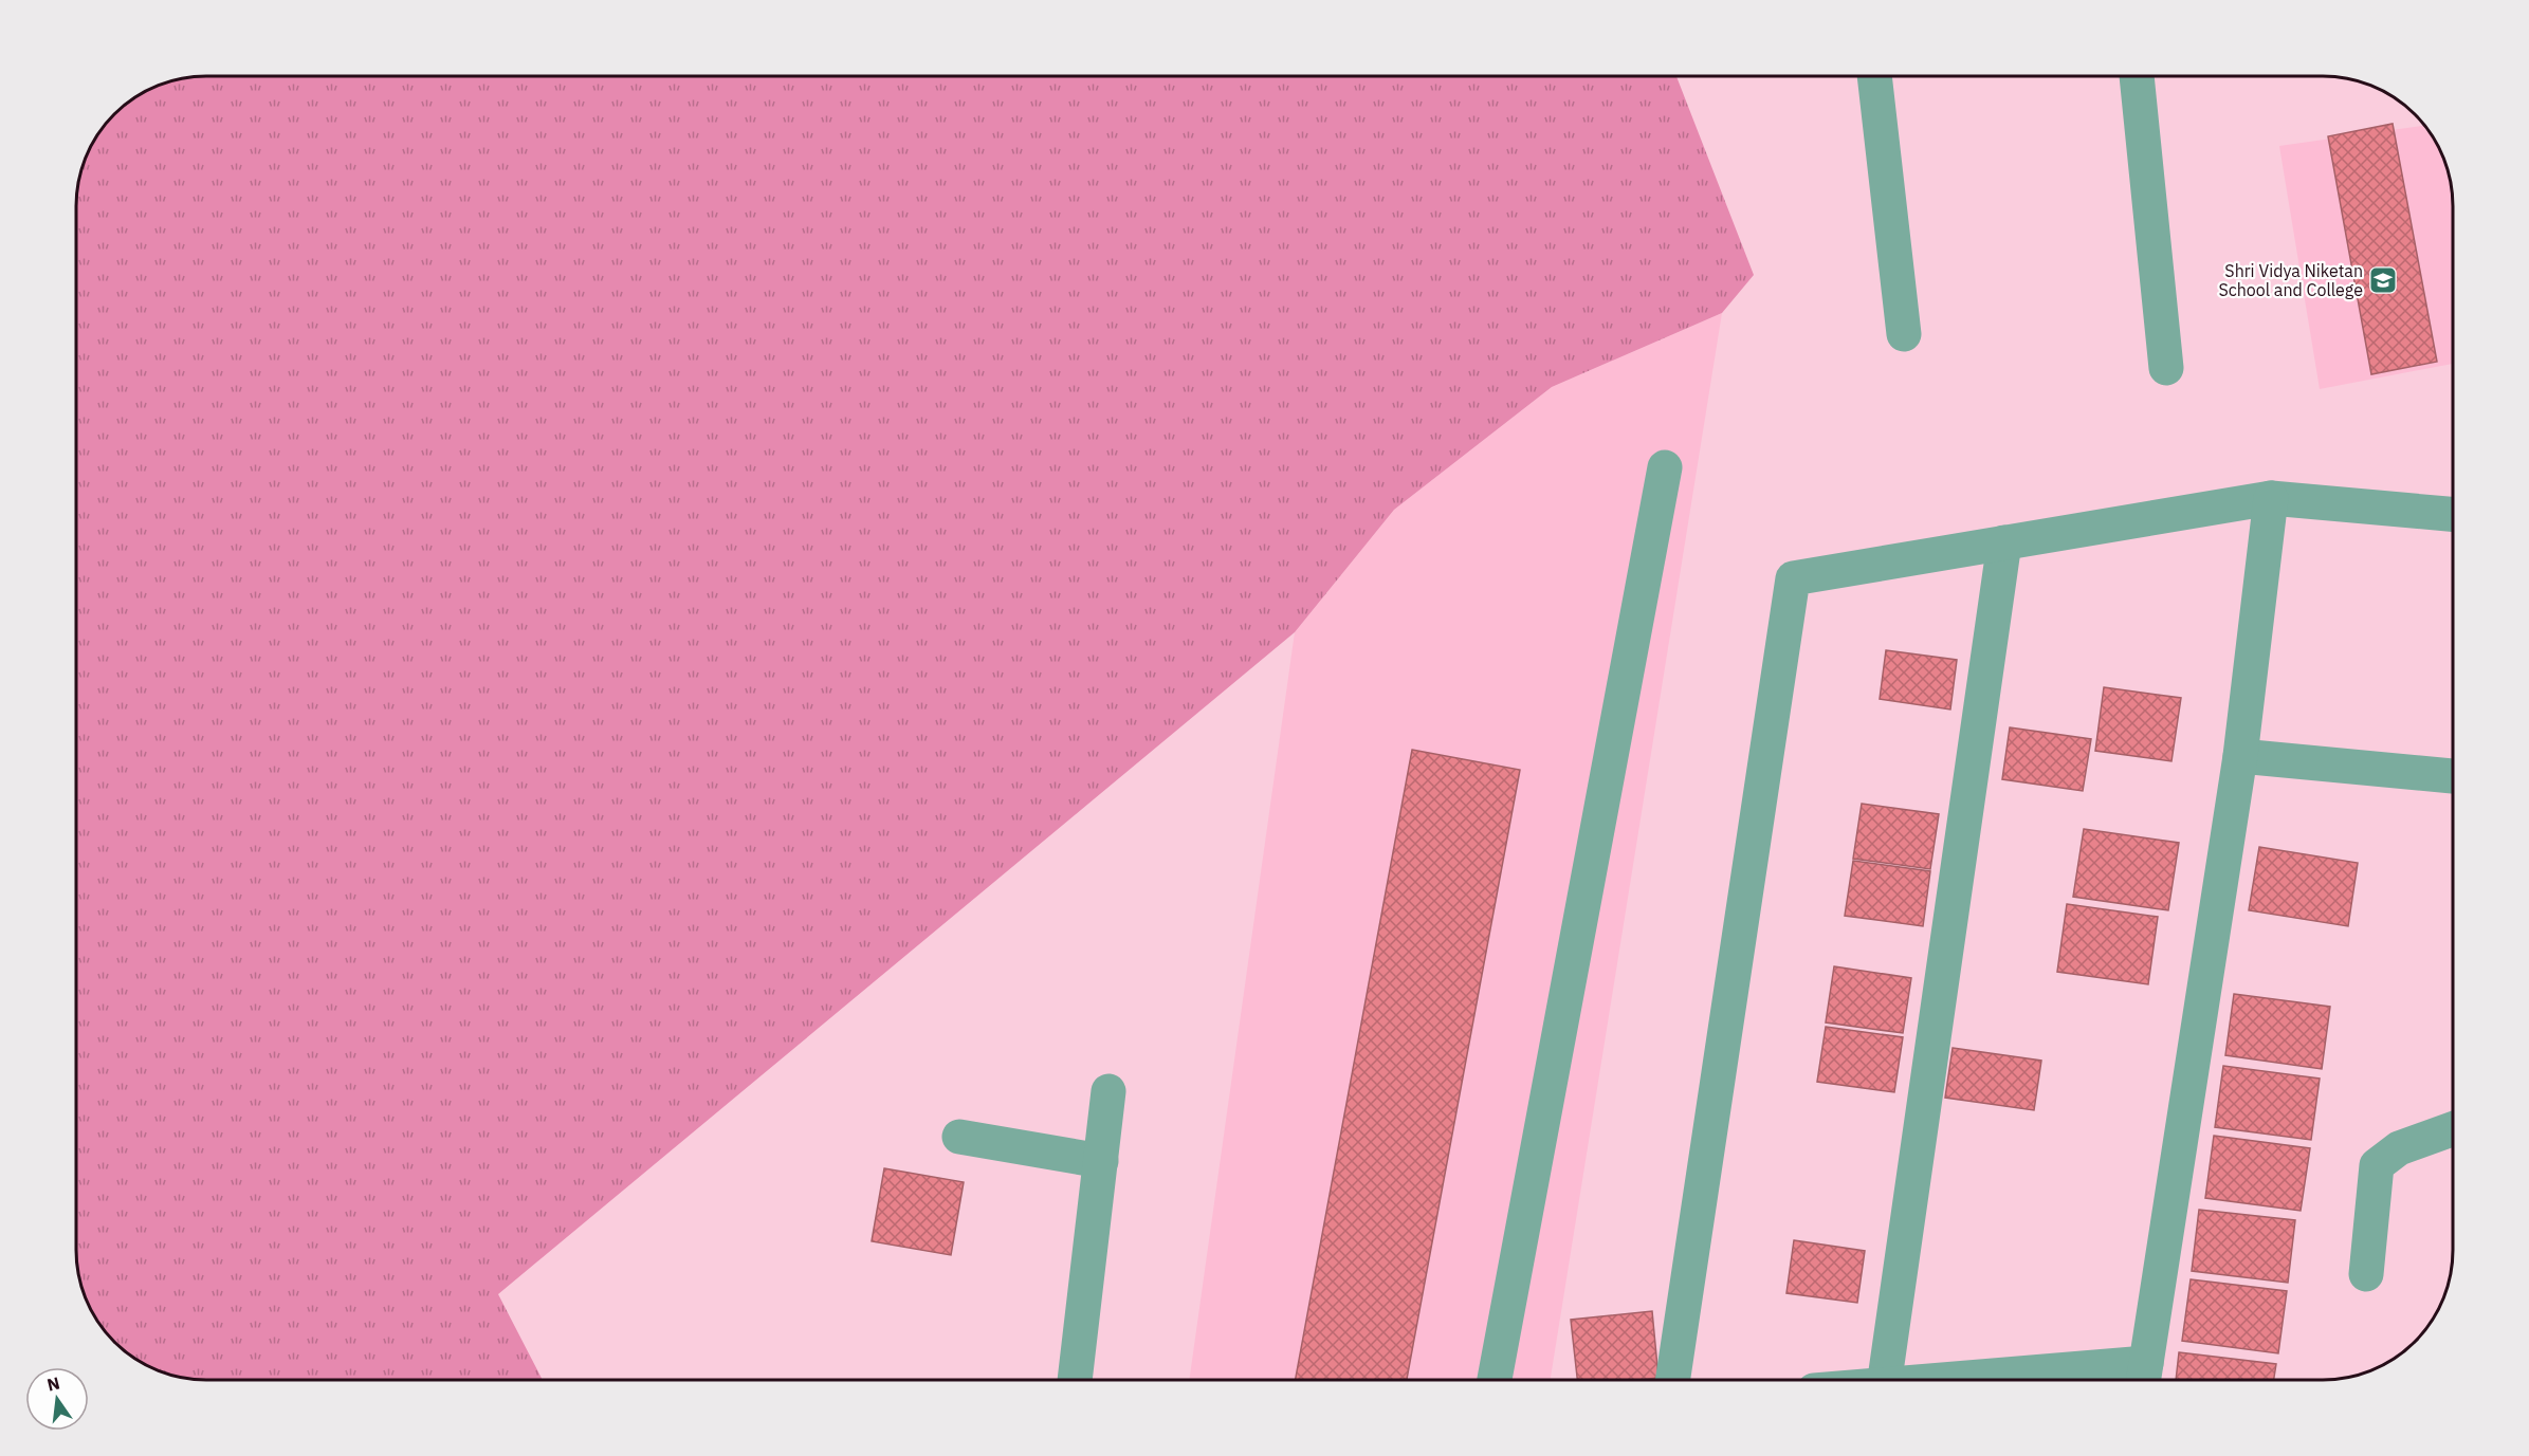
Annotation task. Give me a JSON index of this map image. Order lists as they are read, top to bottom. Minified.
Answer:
{"places":{"school or university":["Shri Vidya Niketan School and College"]},"north":"top"}
